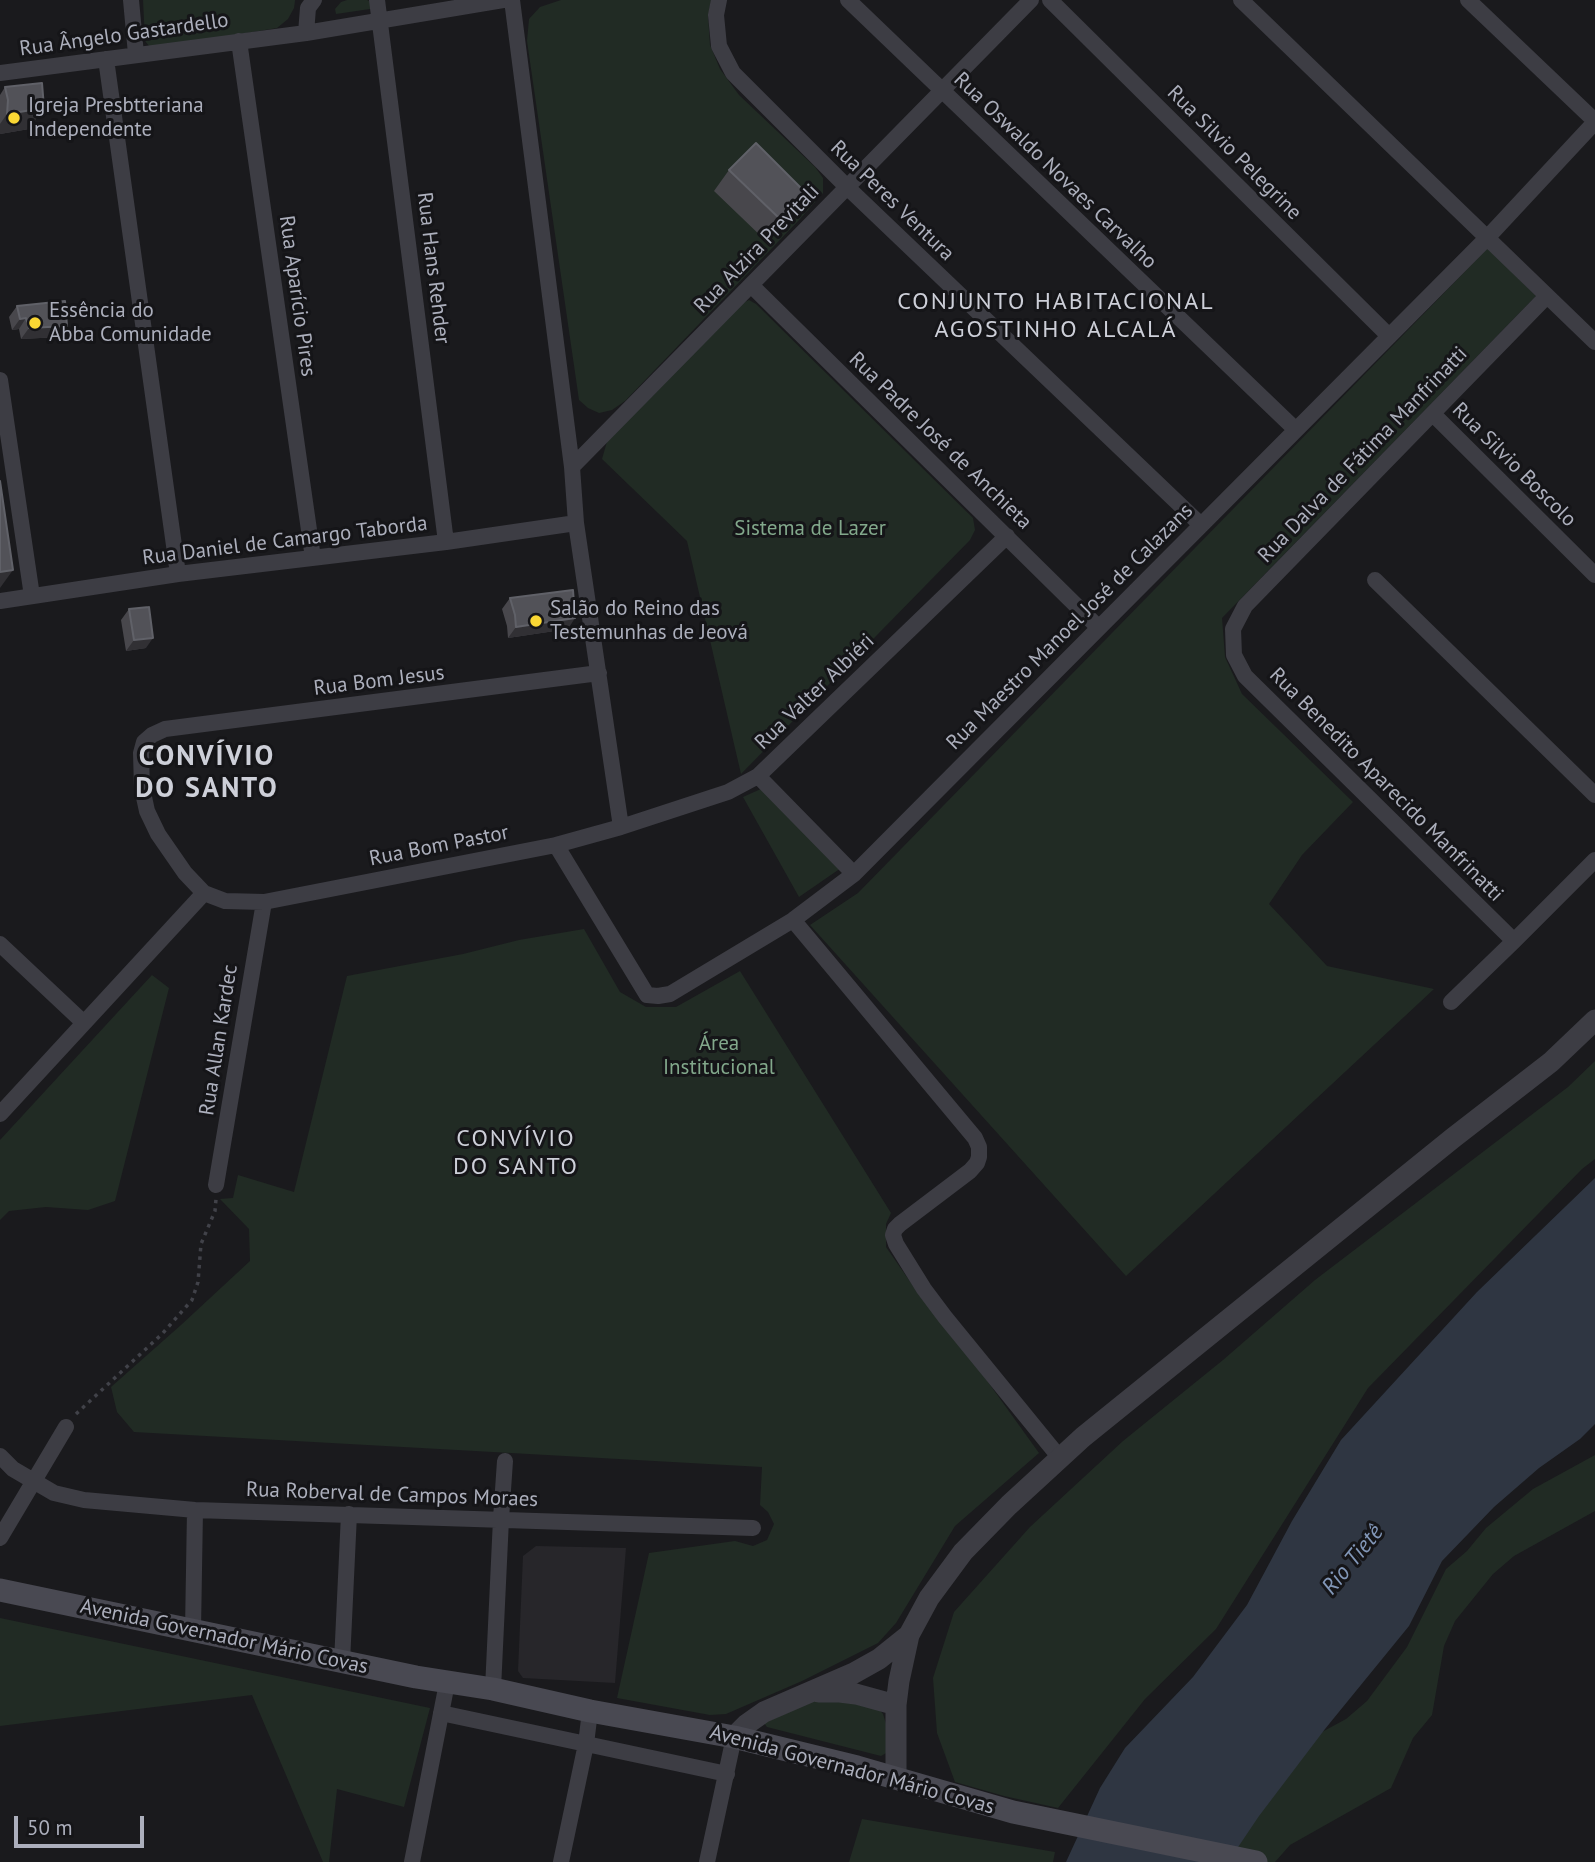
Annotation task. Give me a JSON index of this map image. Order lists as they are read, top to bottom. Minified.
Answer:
{"streets":{"main road":["Avenida Governador Mário Covas"],"street":["Rua Ângelo Gastardello","Rua Silvio Pelegrine","Rua Oswaldo Novaes Carvalho","Rua Peres Ventura","Rua Alzira Previtali","Rua Hans Rehder","Rua Aparício Pires","Rua Padre José de Anchieta","Rua Dalva de Fátima Manfrinatti","Rua Silvio Boscolo","Rua Daniel de Camargo Taborda","Rua Maestro Manoel José de Calazans","Rua Bom Jesus","Rua Valter Albiéri","Rua Benedito Aparecido Manfrinatti","Rua Bom Pastor","Rua Allan Kardec","Rua Roberval de Campos Moraes"]},"crossings":[["Rua Ângelo Gastardello","Rua Hans Rehder"],["Rua Ângelo Gastardello","Rua Aparício Pires"],["Rua Silvio Pelegrine","Rua Maestro Manoel José de Calazans"],["Rua Oswaldo Novaes Carvalho","Rua Alzira Previtali"],["Rua Oswaldo Novaes Carvalho","Rua Maestro Manoel José de Calazans"],["Rua Peres Ventura","Rua Alzira Previtali"],["Rua Peres Ventura","Rua Maestro Manoel José de Calazans"],["Rua Alzira Previtali","Rua Padre José de Anchieta"],["Rua Hans Rehder","Rua Daniel de Camargo Taborda"],["Rua Aparício Pires","Rua Daniel de Camargo Taborda"],["Rua Padre José de Anchieta","Rua Maestro Manoel José de Calazans"],["Rua Padre José de Anchieta","Rua Valter Albiéri"],["Rua Dalva de Fátima Manfrinatti","Rua Silvio Boscolo"],["Rua Dalva de Fátima Manfrinatti","Rua Benedito Aparecido Manfrinatti"],["Rua Maestro Manoel José de Calazans","Rua Bom Pastor"],["Rua Bom Jesus","Rua Bom Pastor"],["Rua Valter Albiéri","Rua Bom Pastor"],["Rua Bom Pastor","Rua Allan Kardec"]],"districts":["CONJUNTO HABITACIONAL AGOSTINHO ALCALÁ","CONVÍVIO DO SANTO","CONVÍVIO DO SANTO"],"water":["Rio Tietê"],"parks":["Sistema de Lazer","Área Institucional"],"places":["Igreja Presbtteriana Independente","Essência do Abba Comunidade","Salão do Reino das Testemunhas de Jeová"],"scale_bar":"50 m"}
